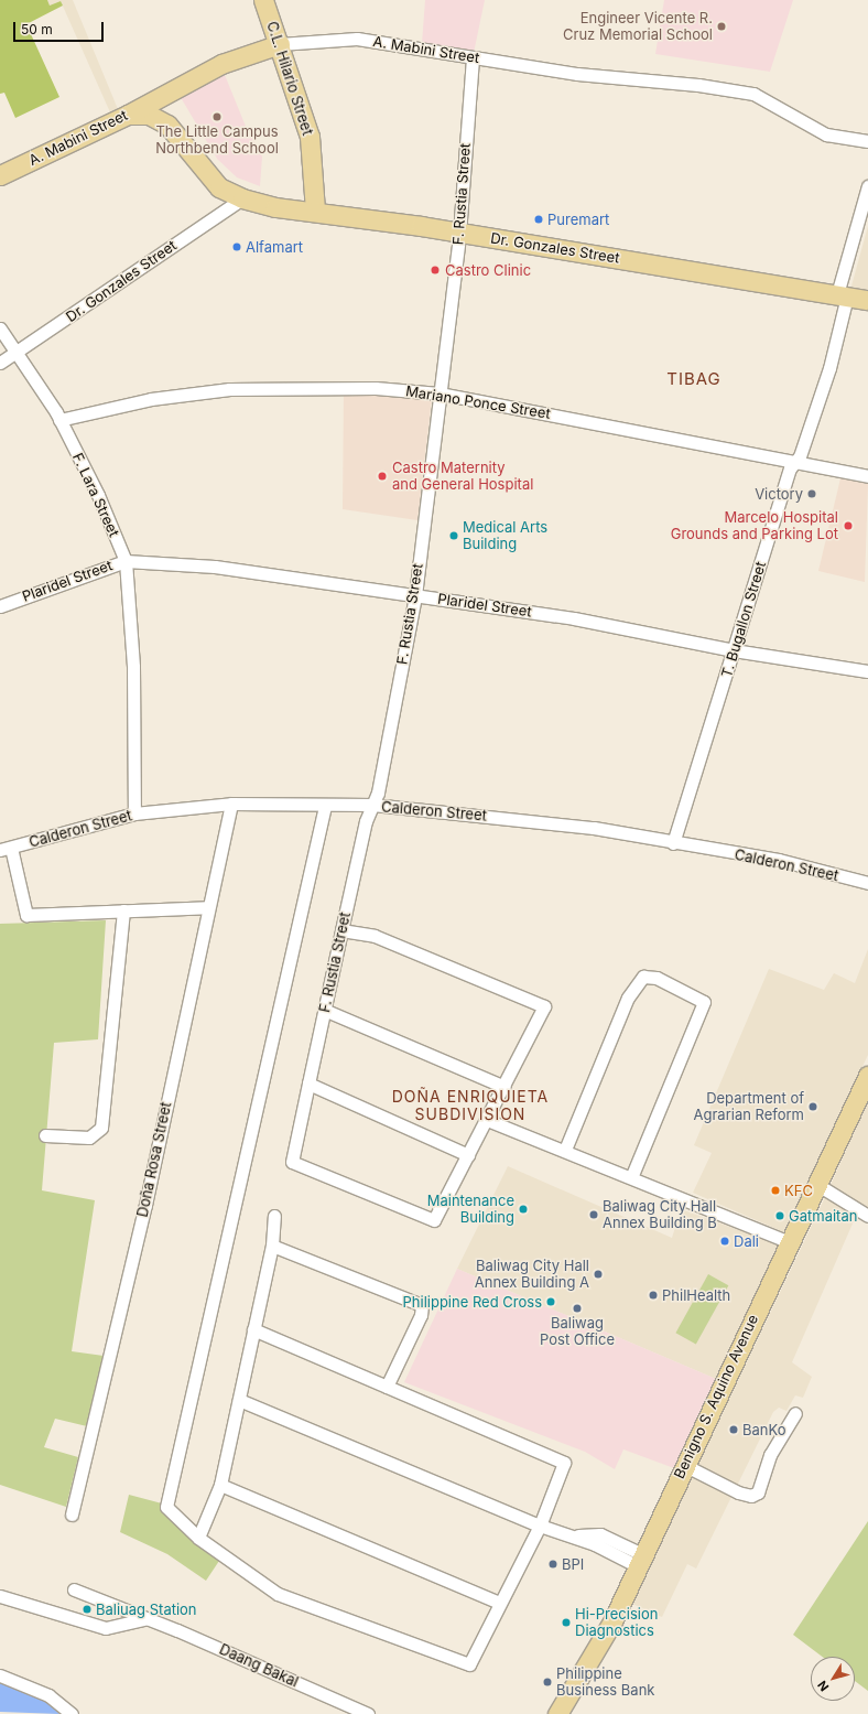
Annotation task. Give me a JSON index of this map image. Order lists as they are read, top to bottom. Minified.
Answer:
{"streets":{"main road":["A. Mabini Street","C.L. Hilario Street","Dr. Gonzales Street","Benigno S. Aquino Avenue"],"street":["F. Rustia Street","Mariano Ponce Street","F. Lara Street","Plaridel Street","T. Bugallon Street","Calderon Street","Doña Rosa Street","Daang Bakal"]},"crossings":[["A. Mabini Street","C.L. Hilario Street"],["A. Mabini Street","F. Rustia Street"],["A. Mabini Street","Dr. Gonzales Street"],["C.L. Hilario Street","Dr. Gonzales Street"],["F. Rustia Street","Dr. Gonzales Street"],["F. Rustia Street","Mariano Ponce Street"],["F. Rustia Street","Plaridel Street"],["F. Rustia Street","Calderon Street"],["Dr. Gonzales Street","F. Lara Street"],["Dr. Gonzales Street","T. Bugallon Street"],["Mariano Ponce Street","F. Lara Street"],["Mariano Ponce Street","T. Bugallon Street"],["F. Lara Street","Plaridel Street"],["F. Lara Street","Calderon Street"],["Plaridel Street","T. Bugallon Street"],["T. Bugallon Street","Calderon Street"],["Calderon Street","Doña Rosa Street"]],"districts":["TIBAG","DOÑA ENRIQUIETA SUBDIVISION"],"places":["Engineer Vicente R. Cruz Memorial School","The Little Campus Northbend School","Puremart","Alfamart","Castro Clinic","Castro Maternity and General Hospital","Victory","Marcelo Hospital Grounds and Parking Lot","Medical Arts Building","Department of Agrarian Reform","KFC","Maintenance Building","Baliwag City Hall Annex Building B","Gatmaitan","Dali","Baliwag City Hall Annex Building A","PhilHealth","Philippine Red Cross","Baliwag Post Office","BanKo","BPI","Baliuag Station","Hi-Precision Diagnostics","Philippine Business Bank"],"scale_bar":"50 m","north":"bottom left"}
